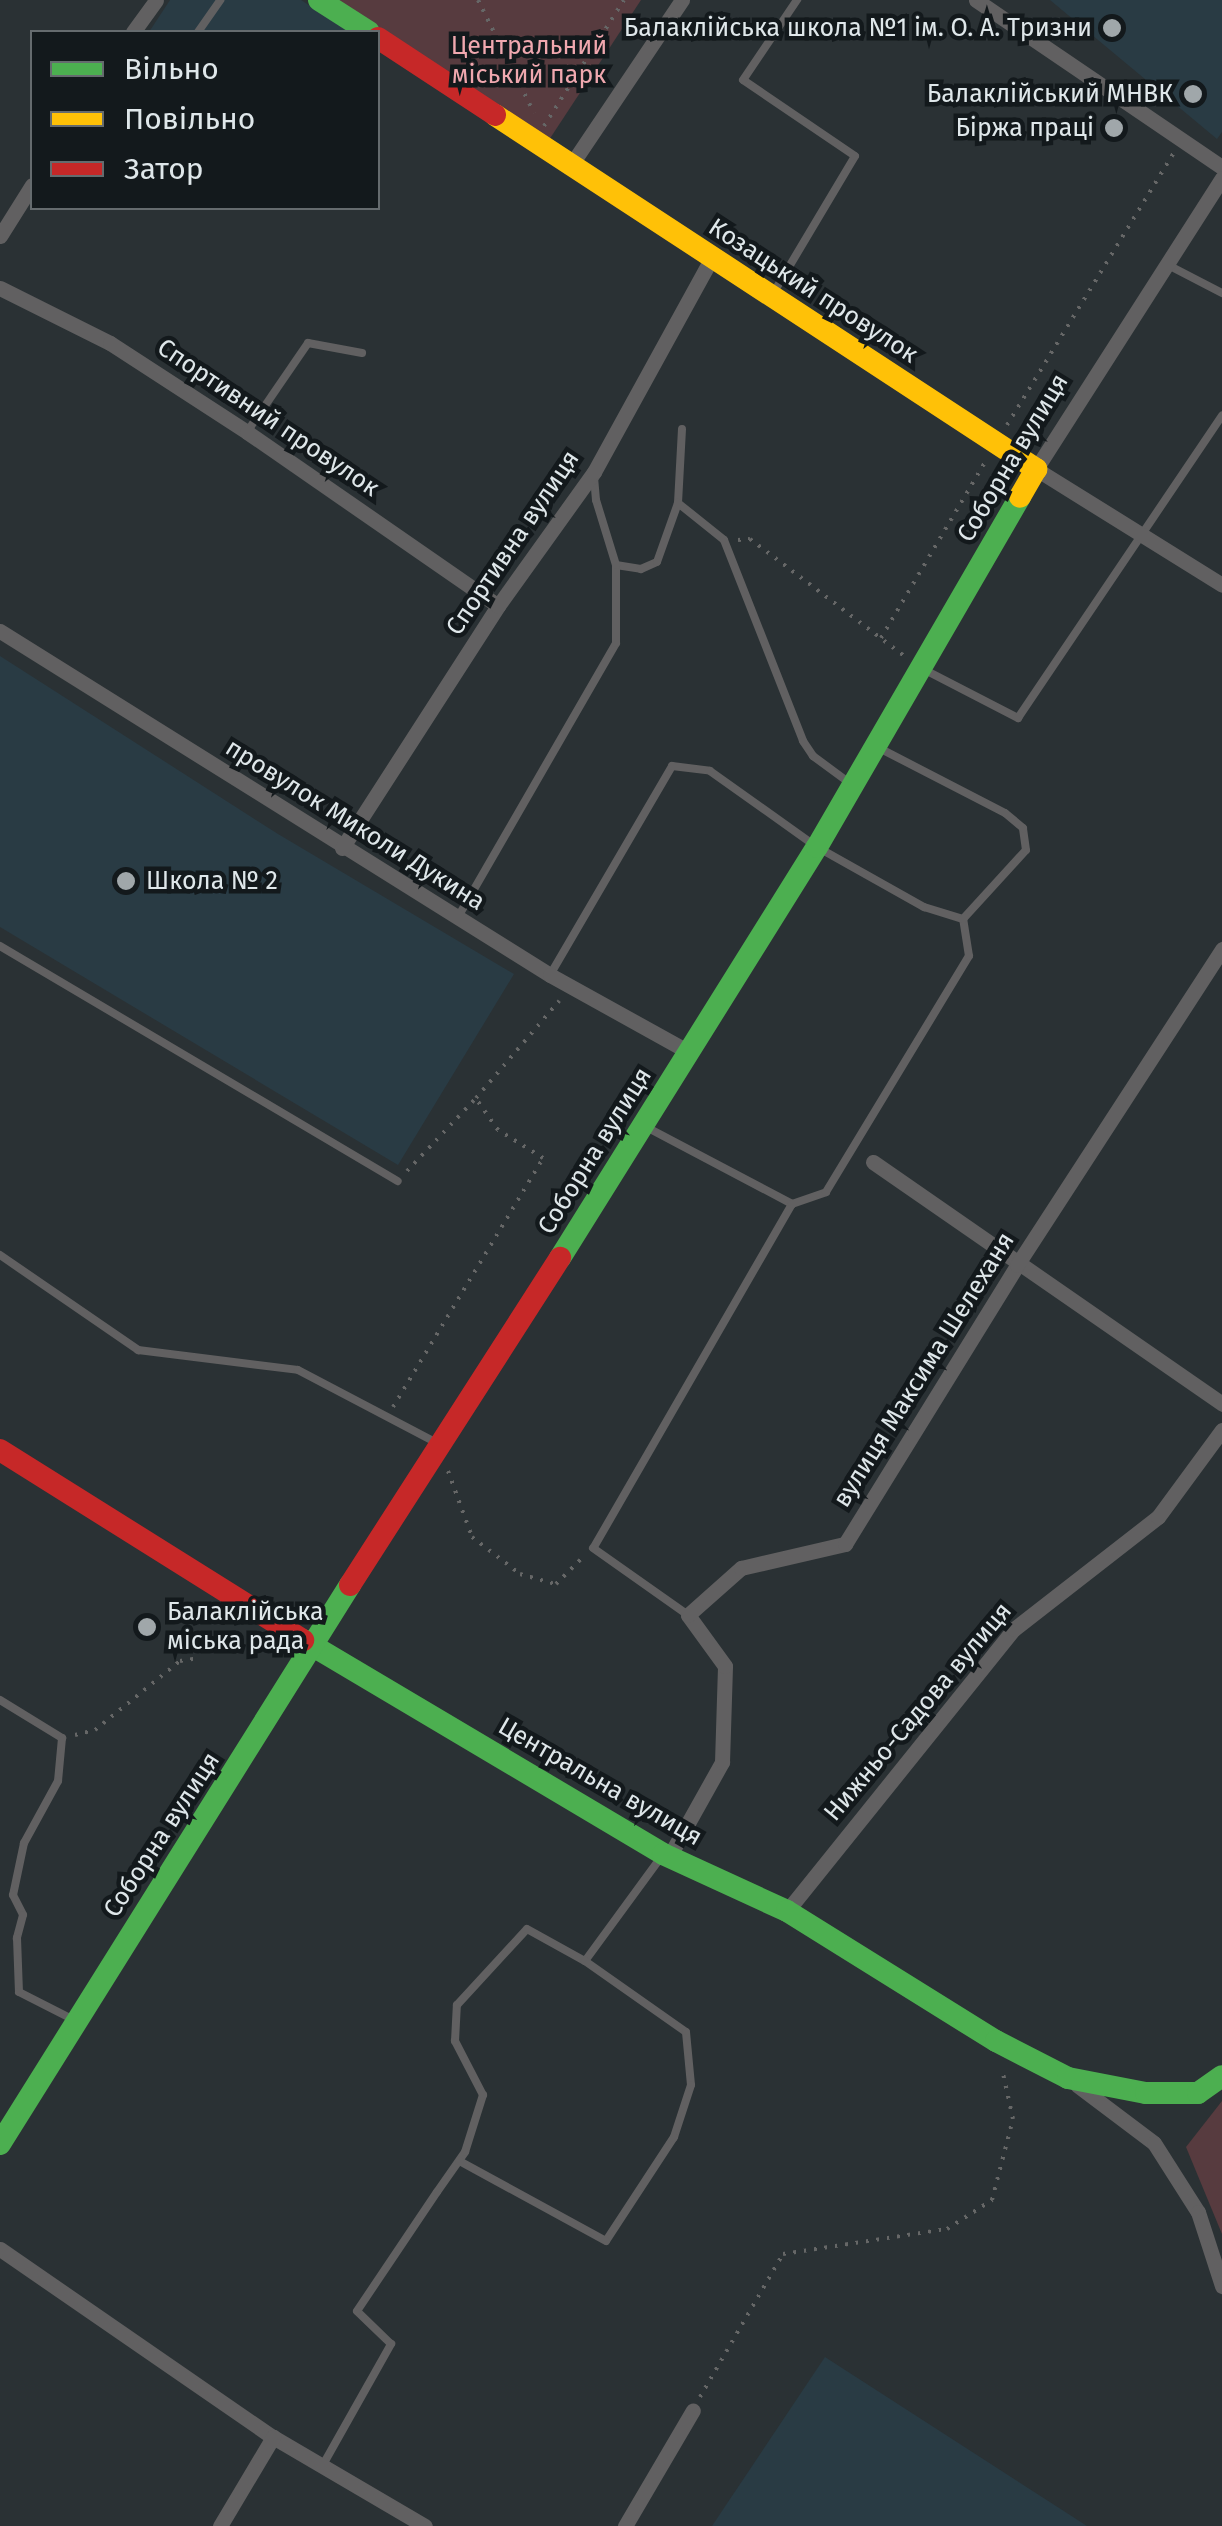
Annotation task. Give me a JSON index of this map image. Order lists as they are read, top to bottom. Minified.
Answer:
{"streets":{"street":["Козацький провулок","Спортивний провулок","Соборна вулиця","Спортивна вулиця","провулок Миколи Дукина","вулиця Максима Шелеханя","Нижньо-Садова вулиця","Центральна вулиця"]},"crossings":[["Козацький провулок","Соборна вулиця"],["Козацький провулок","Спортивна вулиця"],["Спортивний провулок","Спортивна вулиця"],["Соборна вулиця","провулок Миколи Дукина"],["Соборна вулиця","Центральна вулиця"],["Спортивна вулиця","провулок Миколи Дукина"],["Нижньо-Садова вулиця","Центральна вулиця"]],"parks":["Центральний міський парк"],"places":["Балаклійська школа №1 ім. О. А. Тризни","Балаклійський МНВК","Біржа праці","Школа № 2","Балаклійська міська рада"],"legend":["Вільно","Повільно","Затор"]}
